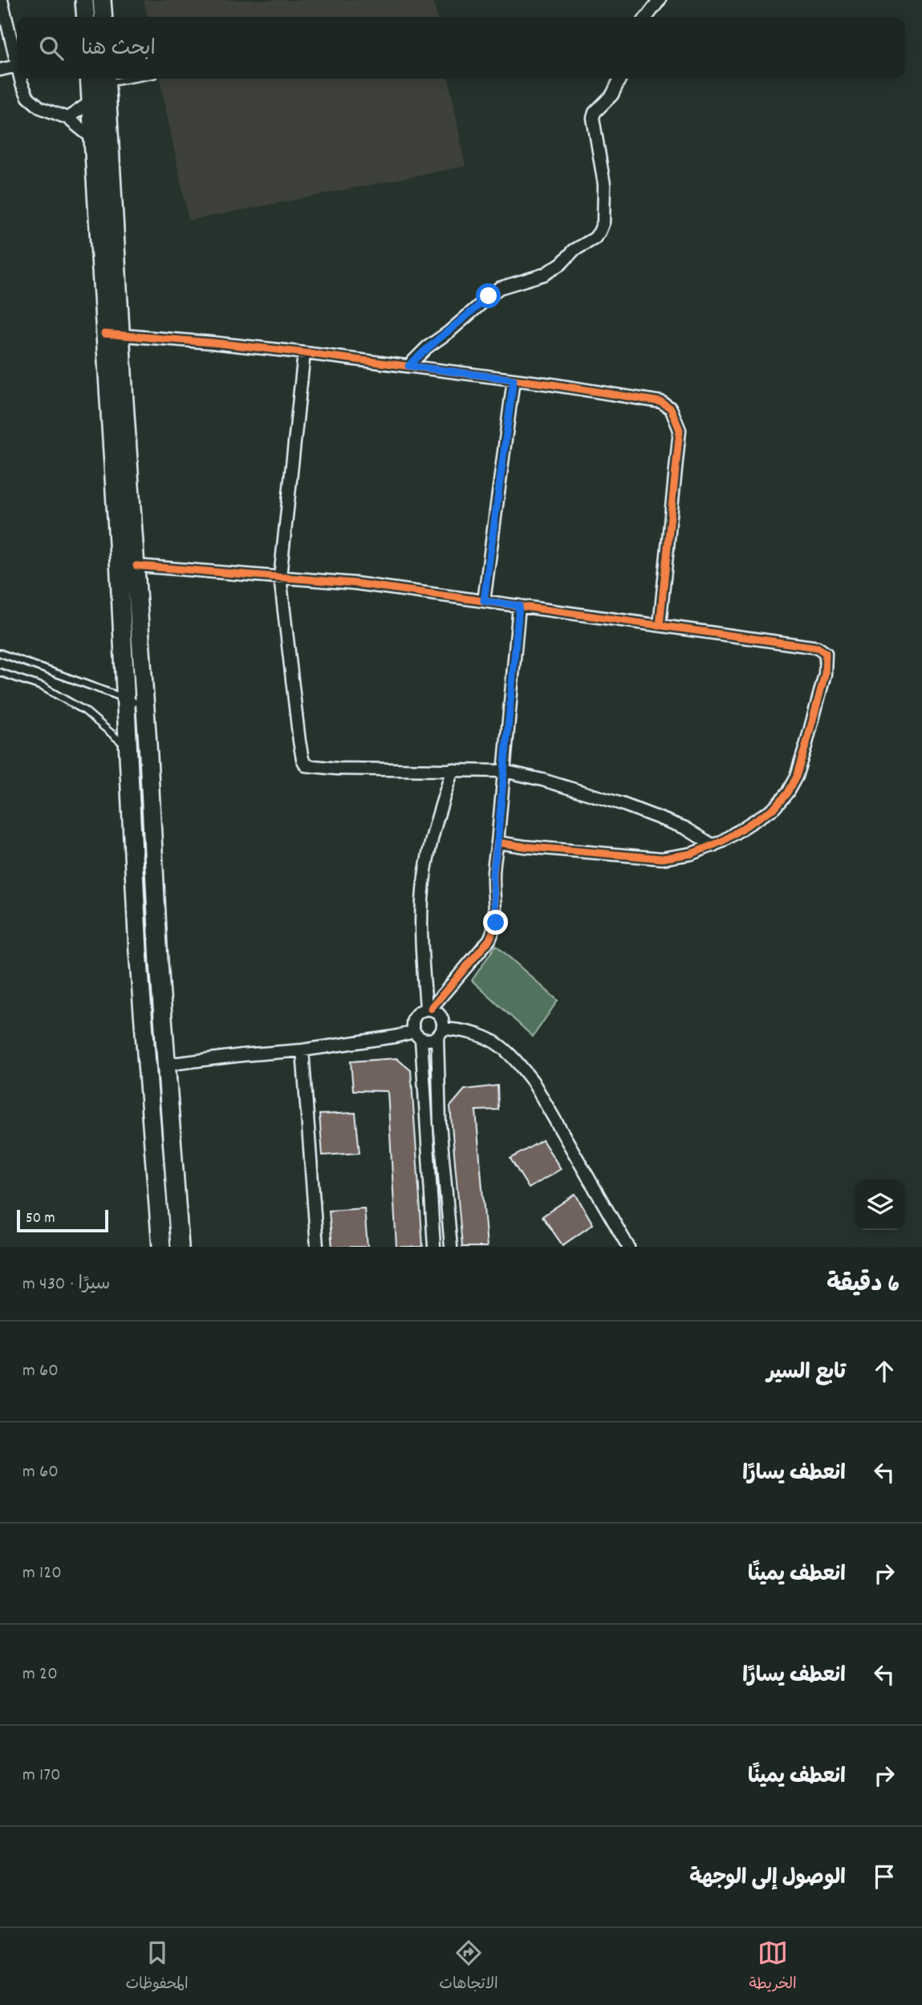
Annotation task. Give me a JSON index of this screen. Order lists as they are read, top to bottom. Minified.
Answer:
{"scale_bar":"50 m","page":{"search":"ابحث هنا","scale":"50 m","heading":["6 دقيقة","سيرًا · 430 m"],"list":[["تابع السير","60 m"],["انعطف يسارًا","60 m"],["انعطف يمينًا","120 m"],["انعطف يسارًا","20 m"],["انعطف يمينًا","170 m"],"الوصول إلى الوجهة"],"nav":["الخريطة","الاتجاهات","المحفوظات"]}}
